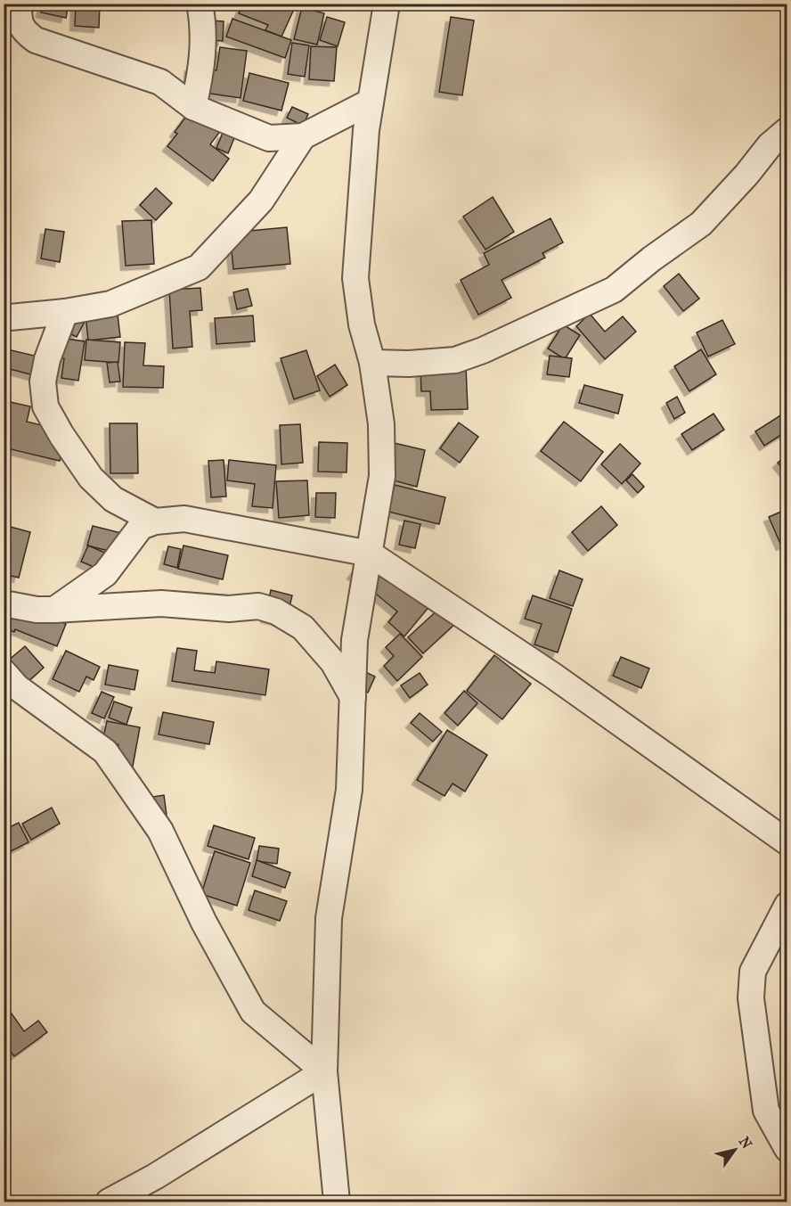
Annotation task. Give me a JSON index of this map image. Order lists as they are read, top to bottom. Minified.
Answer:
{"north":"top right"}
